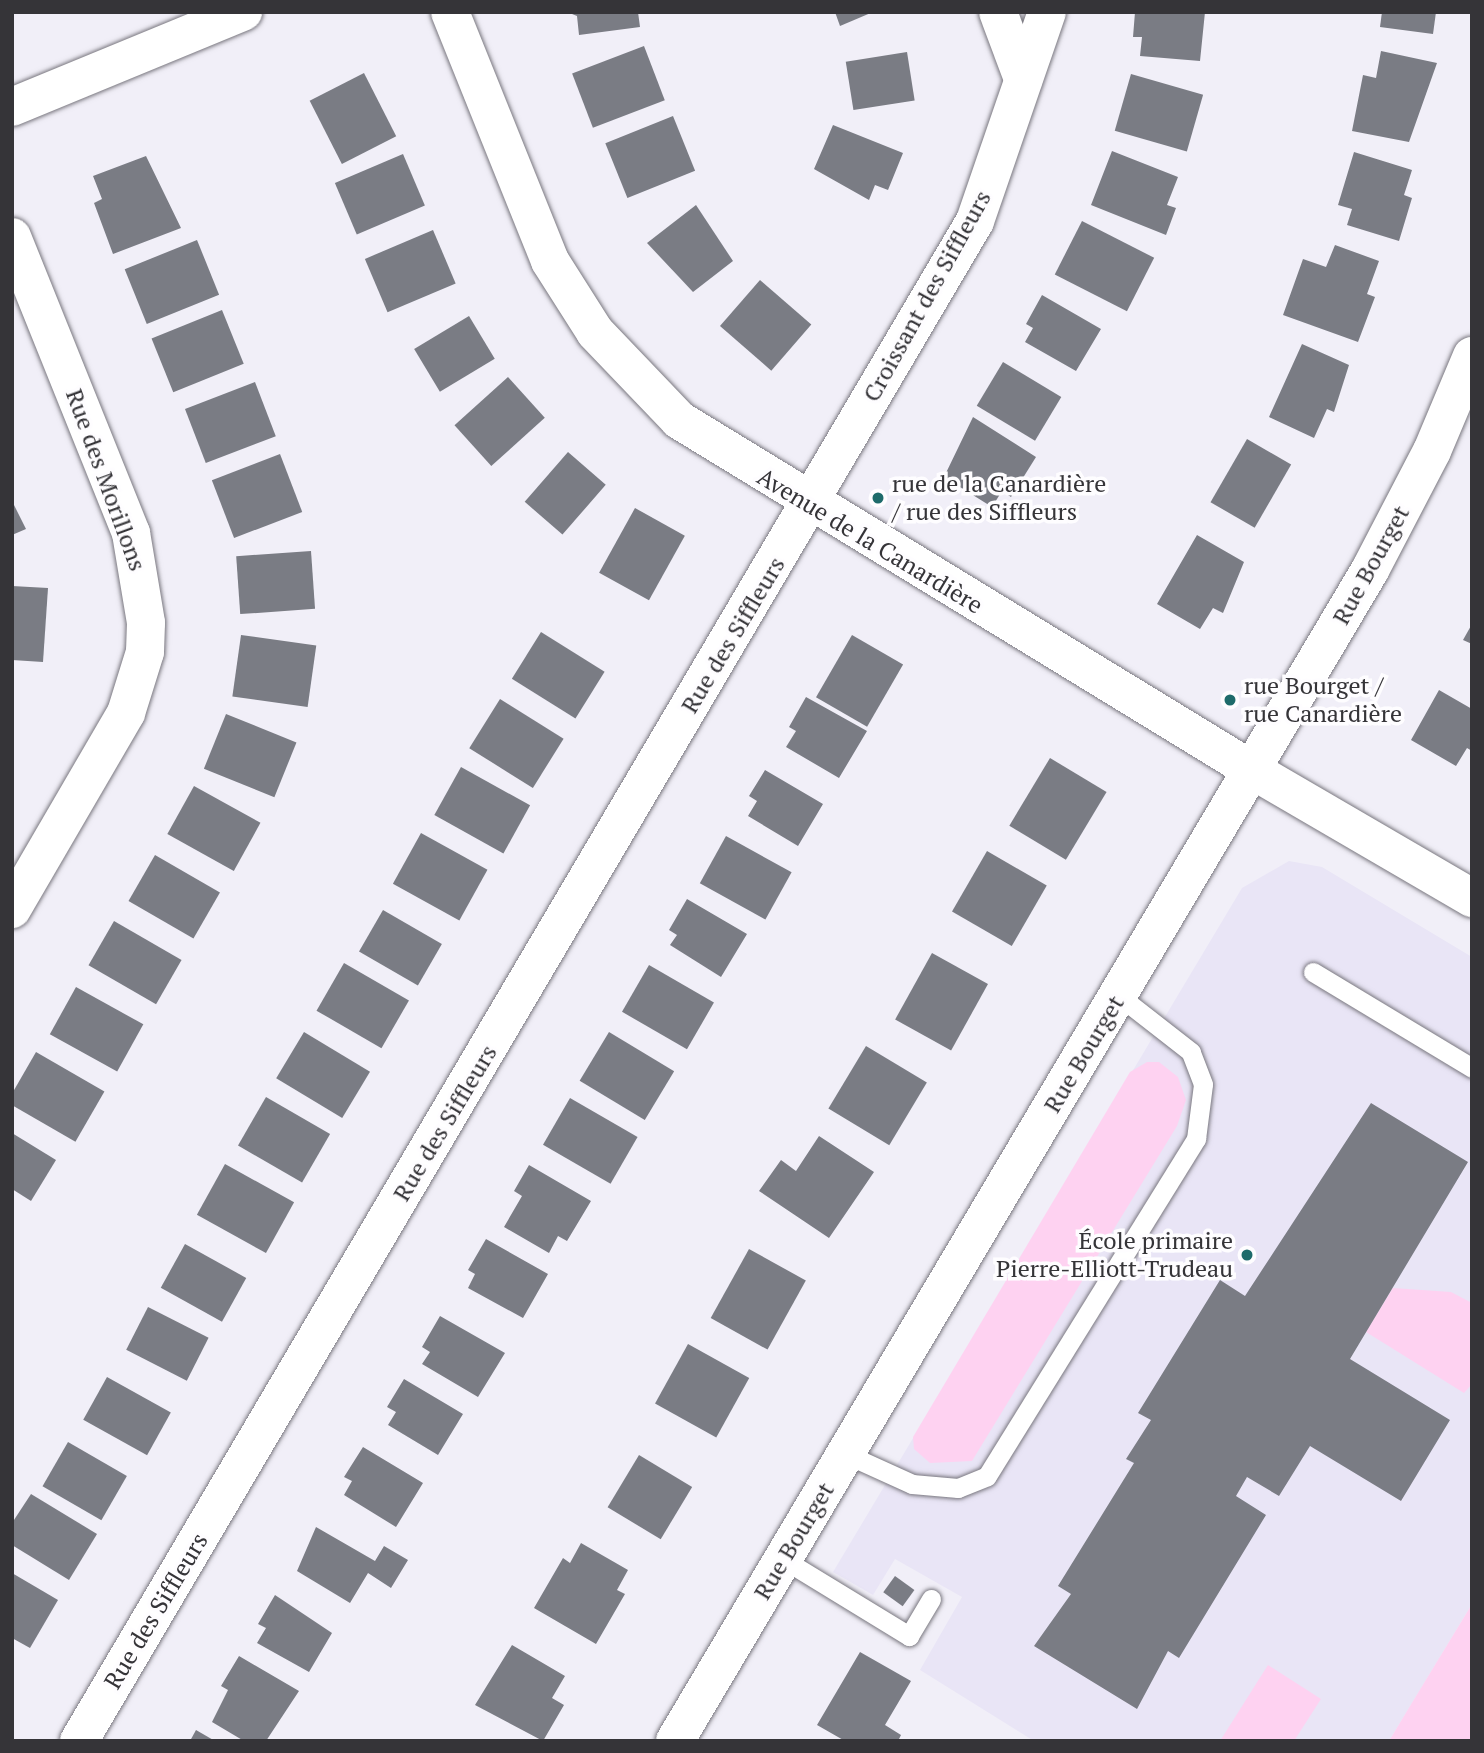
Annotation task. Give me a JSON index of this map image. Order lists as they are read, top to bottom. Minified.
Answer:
{"streets":{"street":["Croissant des Siffleurs","Rue des Morillons","Avenue de la Canardière","Rue Bourget","Rue des Siffleurs"]},"crossings":[["Croissant des Siffleurs","Avenue de la Canardière"],["Croissant des Siffleurs","Rue des Siffleurs"],["Avenue de la Canardière","Rue Bourget"],["Avenue de la Canardière","Rue des Siffleurs"]],"places":["rue de la Canardière / rue des Siffleurs","rue Bourget / rue Canardière","École primaire Pierre-Elliott-Trudeau"]}
